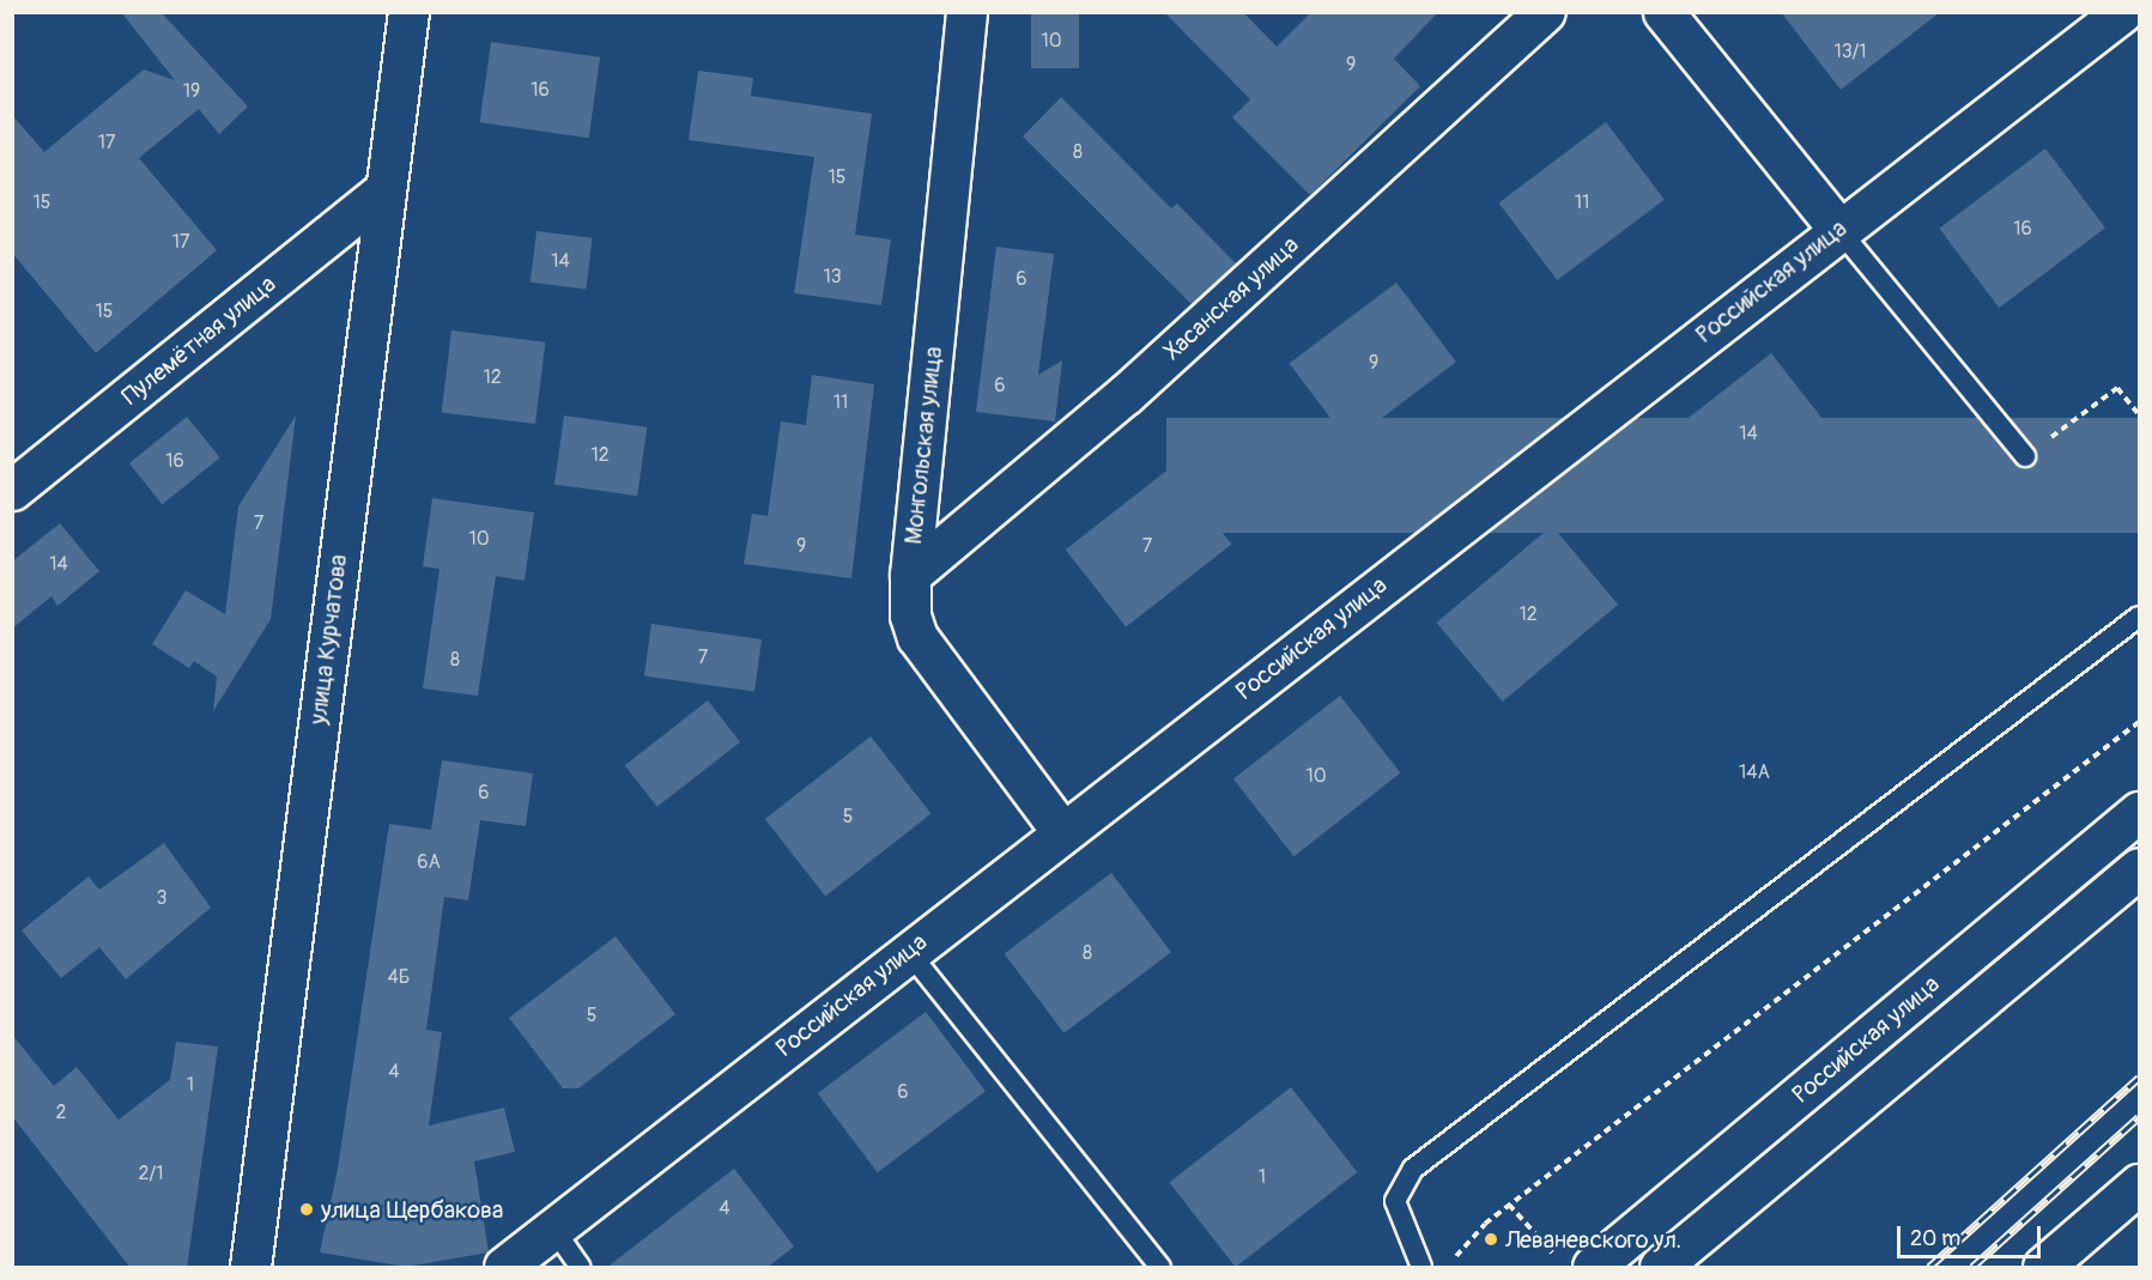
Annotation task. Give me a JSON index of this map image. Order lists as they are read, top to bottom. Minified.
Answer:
{"streets":{"street":["Российская улица","Хасанская улица","Пулемётная улица","Монгольская улица","улица Курчатова"]},"crossings":[["Российская улица","Монгольская улица"],["Хасанская улица","Монгольская улица"],["Пулемётная улица","улица Курчатова"]],"places":["улица Щербакова","Леваневского ул."],"house_numbers":["10","13/1","9","16","19","17","8","15","15","11","16","17","14","13","6","15","9","12","6","11","14","12","16","7","10","9","7","14","12","7","8","14А","10","6","5","6А","3","8","4Б","5","4","1","6","2","2/1","1","4"],"scale_bar":"20 m"}
